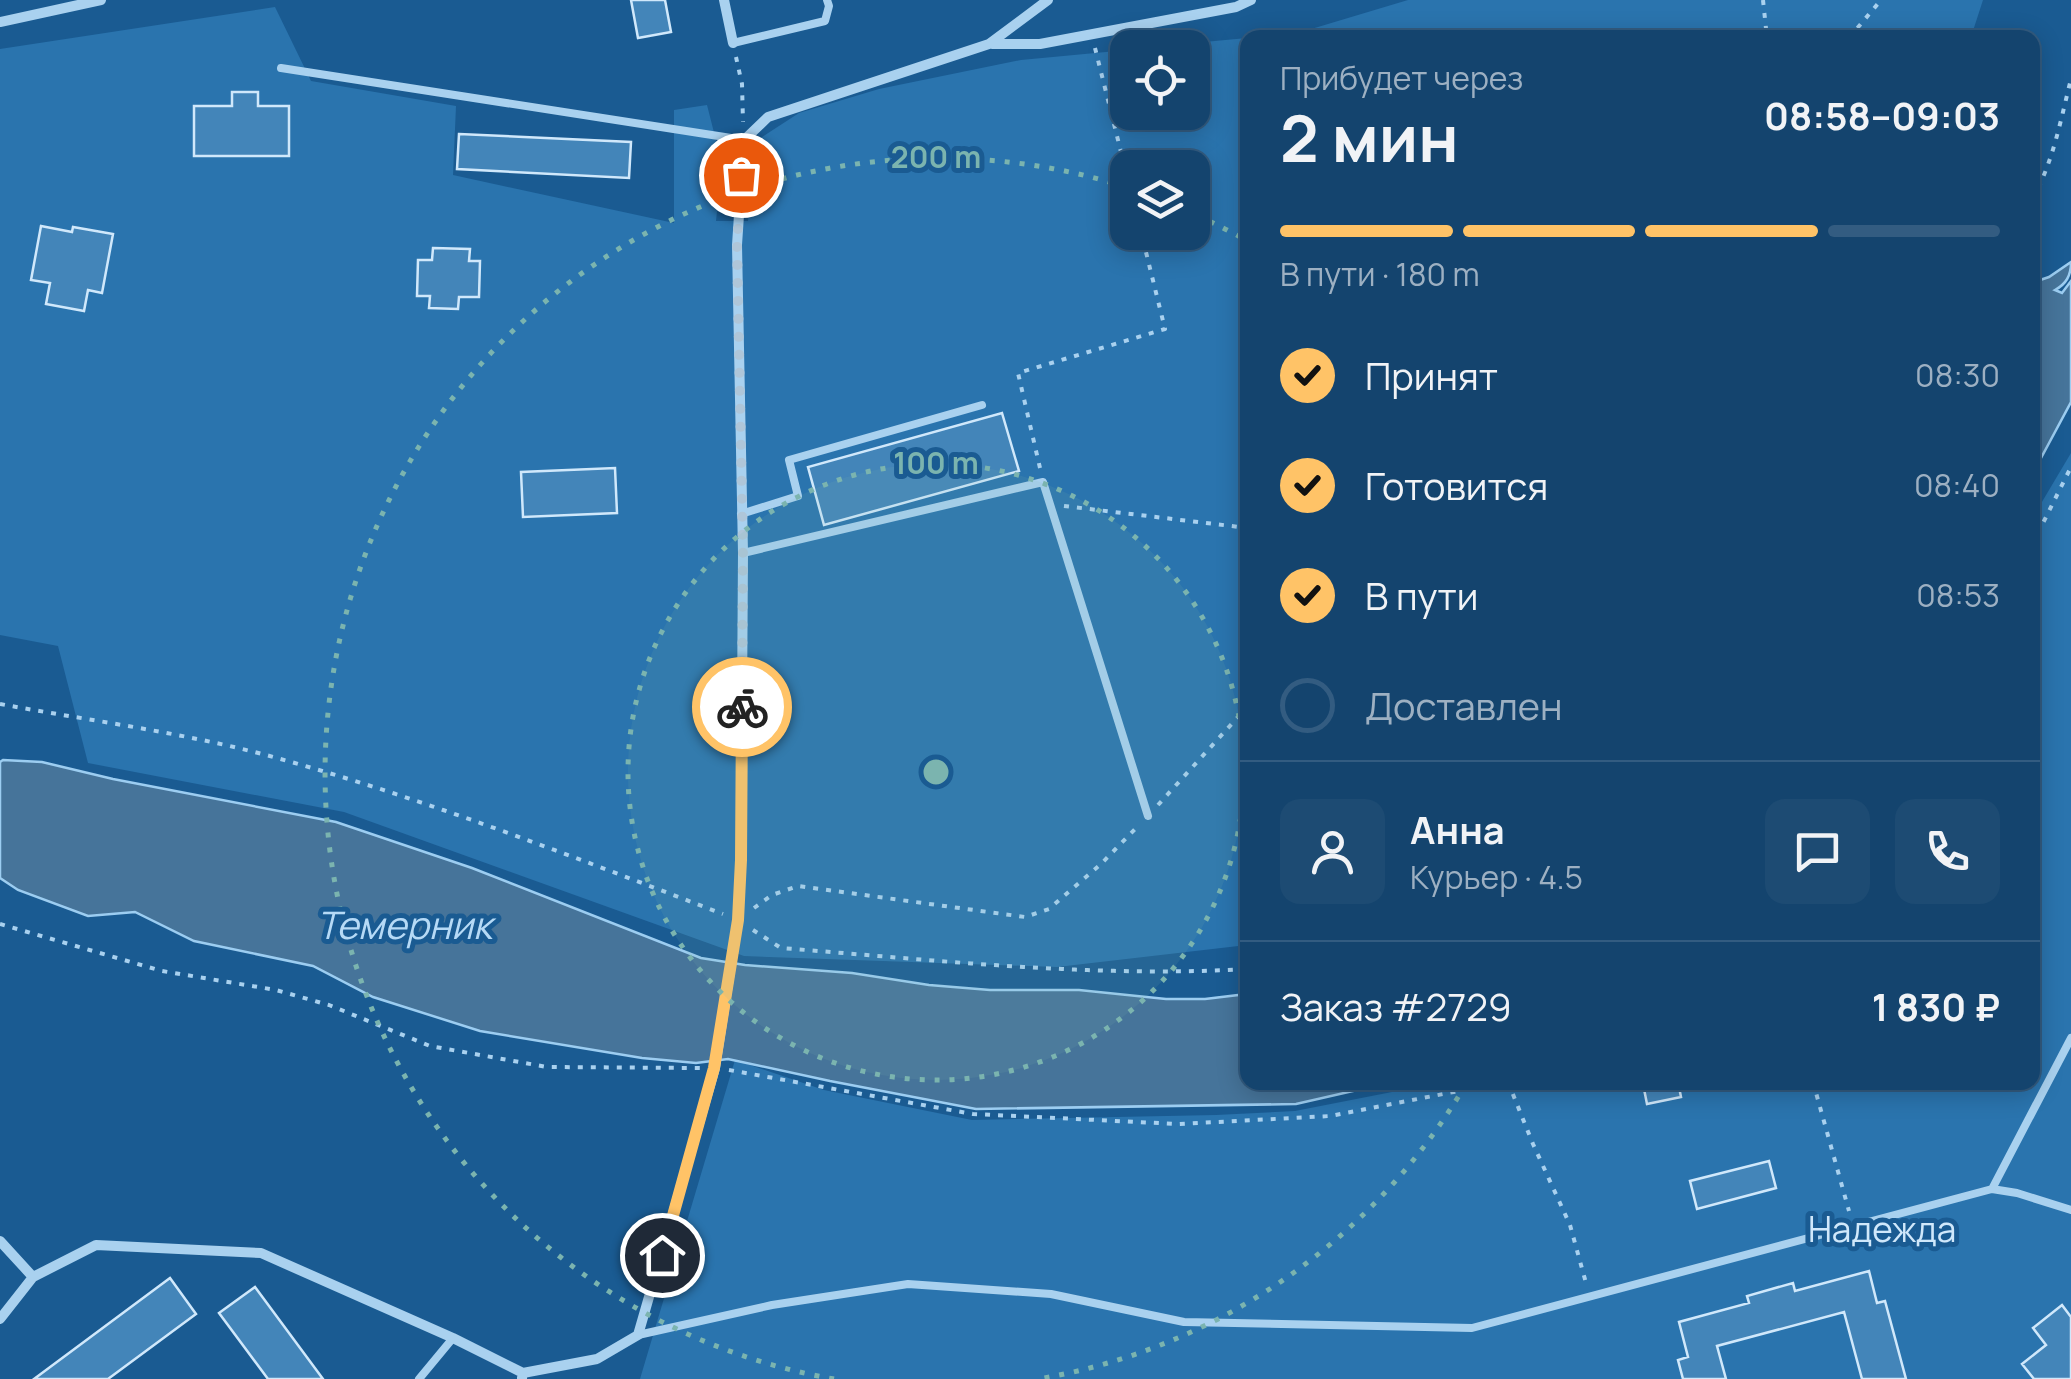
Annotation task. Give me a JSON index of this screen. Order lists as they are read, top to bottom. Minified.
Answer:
{"water":["Темерник"],"parks":["Надежда"],"page":{"heading":["2 мин","Прибудет через","08:58–09:03"],"panel":["Анна","Курьер · 4.5","Заказ #2729","1 830 ₽"],"bar":"В пути · 180 m","list":[["Принят","08:30"],["Готовится","08:40"],["В пути","08:53"],"Доставлен"]},"rings":["200 m","100 m"]}
